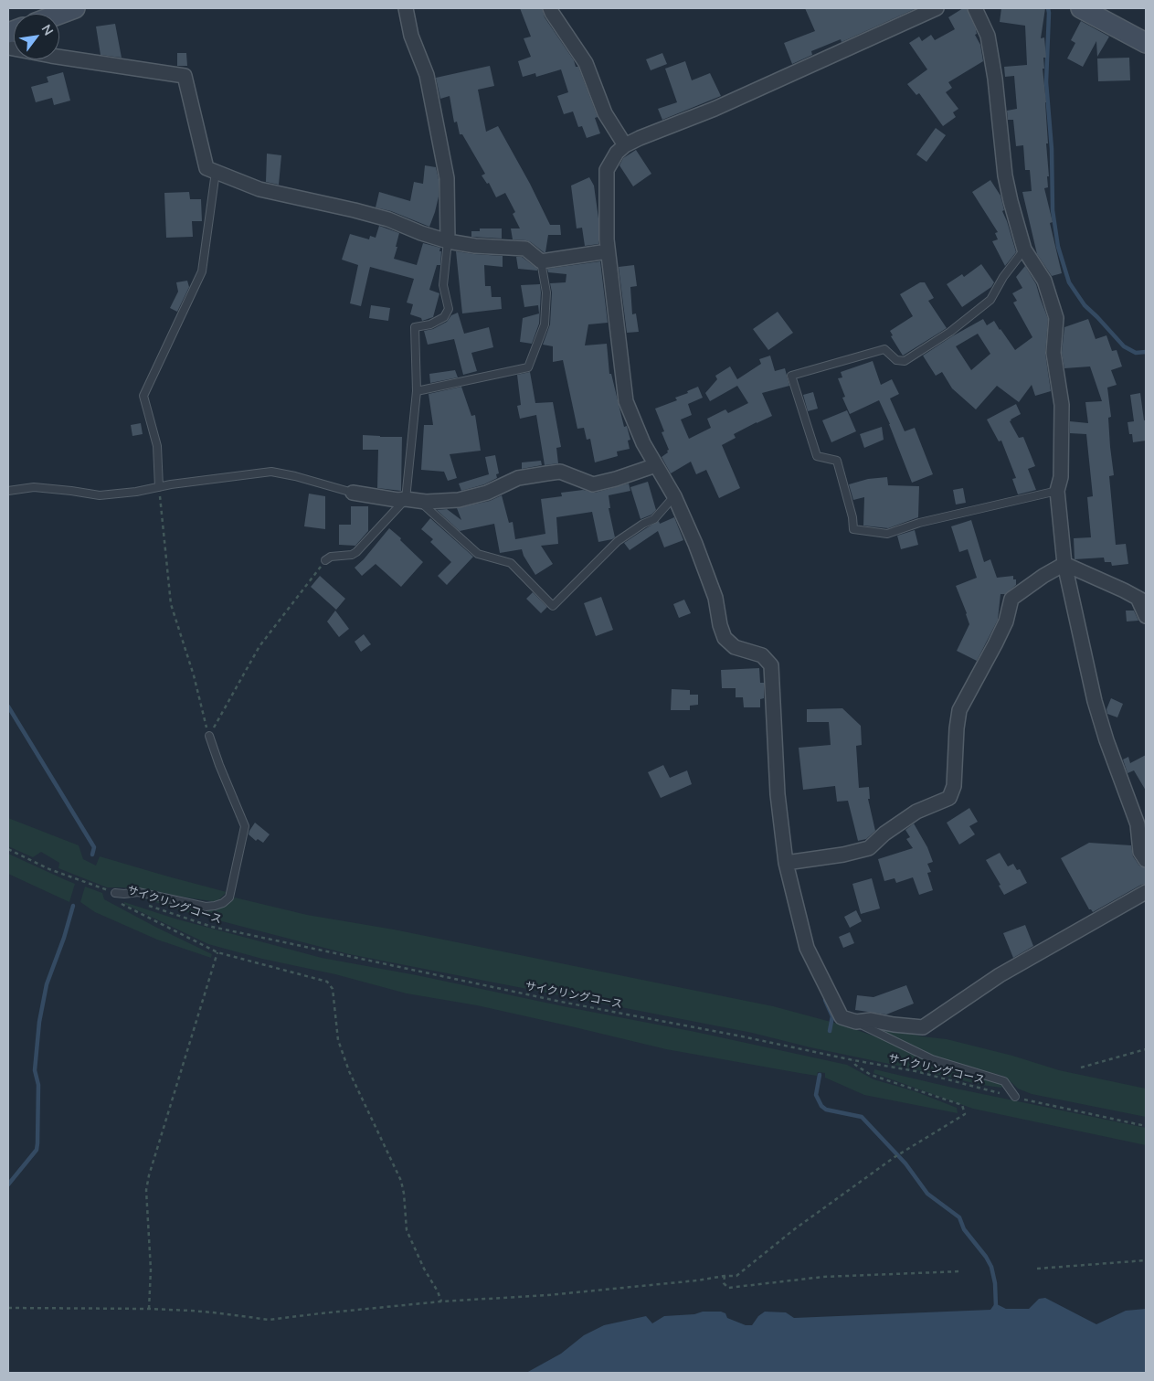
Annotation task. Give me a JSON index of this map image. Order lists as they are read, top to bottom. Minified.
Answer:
{"streets":{"path":["サイクリングコース"]},"north":"top right"}
